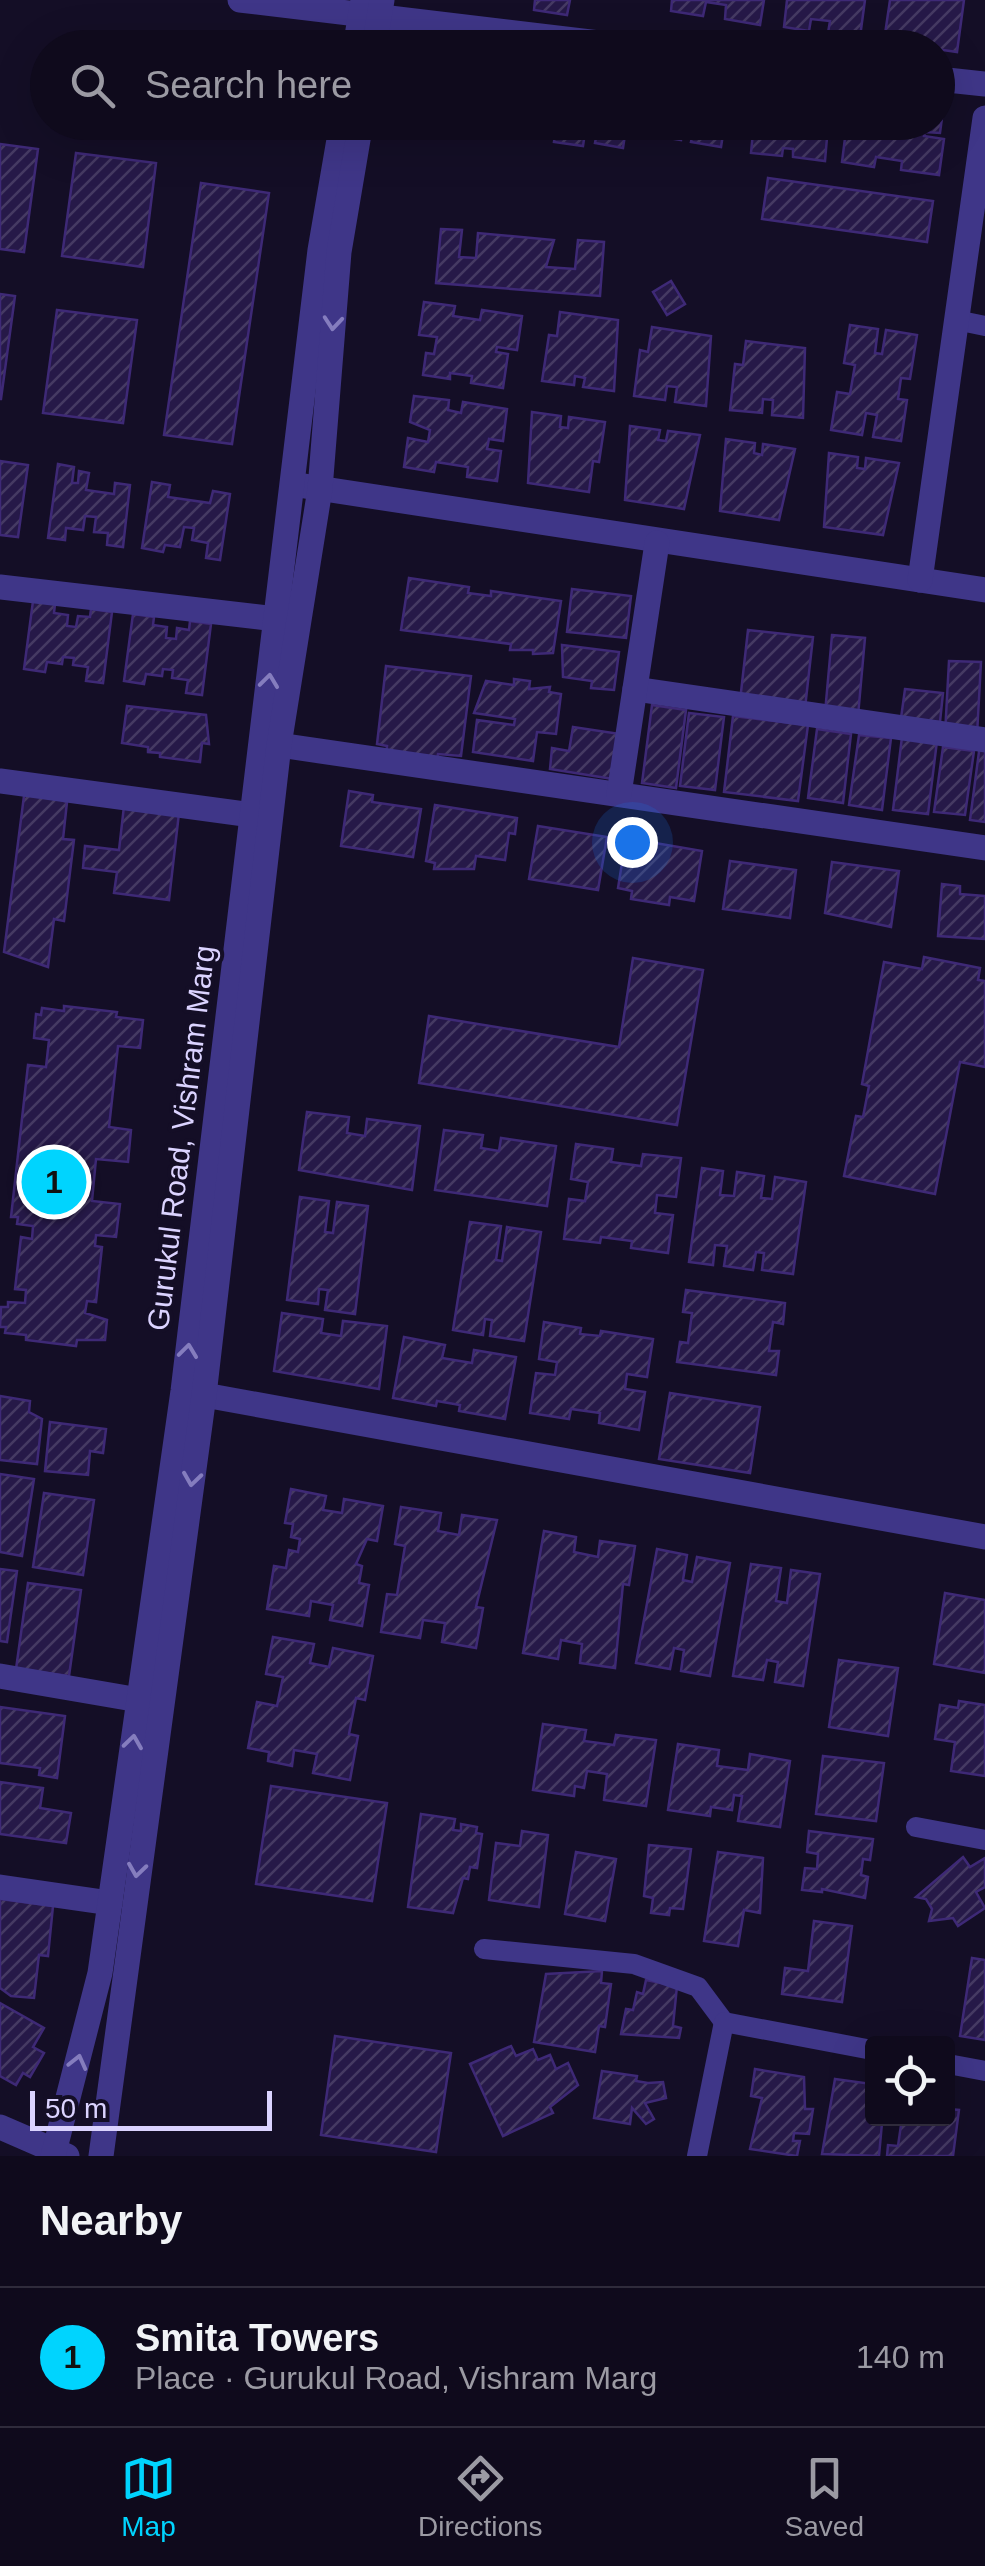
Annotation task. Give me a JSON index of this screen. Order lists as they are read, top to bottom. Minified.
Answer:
{"streets":{"street":["Gurukul Road, Vishram Marg"]},"scale_bar":"50 m","page":{"search":"Search here","pins":"1","scale":"50 m","heading":"Nearby","list":[{"mark":"1","name":"Smita Towers","note":"Place · Gurukul Road, Vishram Marg","value":"140 m"}],"nav":["Map","Directions","Saved"]}}
